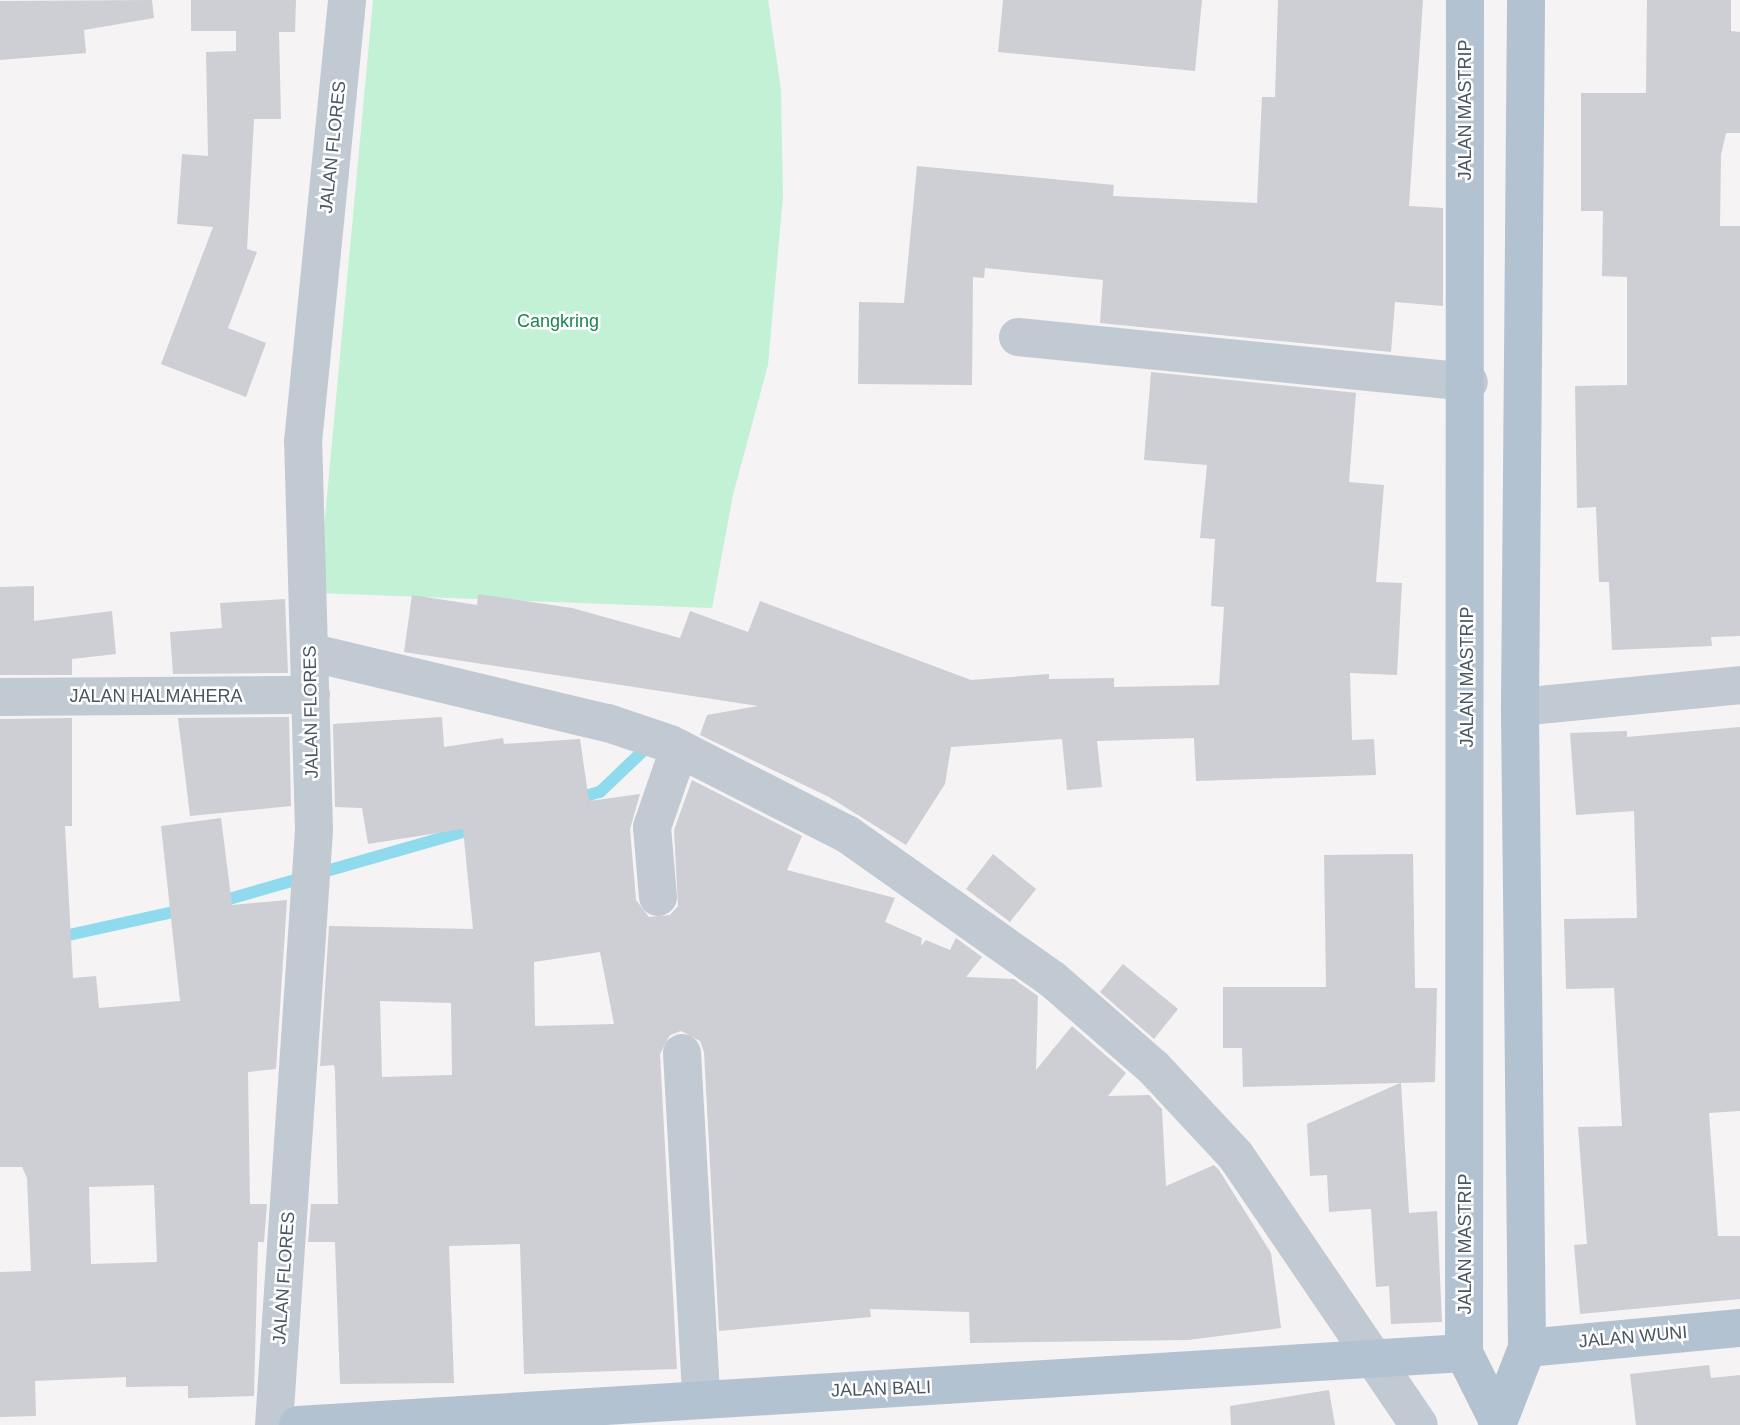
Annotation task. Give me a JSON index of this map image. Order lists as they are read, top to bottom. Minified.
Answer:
{"streets":{"main road":["JALAN MASTRIP","JALAN WUNI","JALAN BALI"],"street":["JALAN FLORES","JALAN HALMAHERA"]},"crossings":[["JALAN MASTRIP","JALAN BALI"],["JALAN FLORES","JALAN HALMAHERA"]],"parks":["Cangkring"]}
